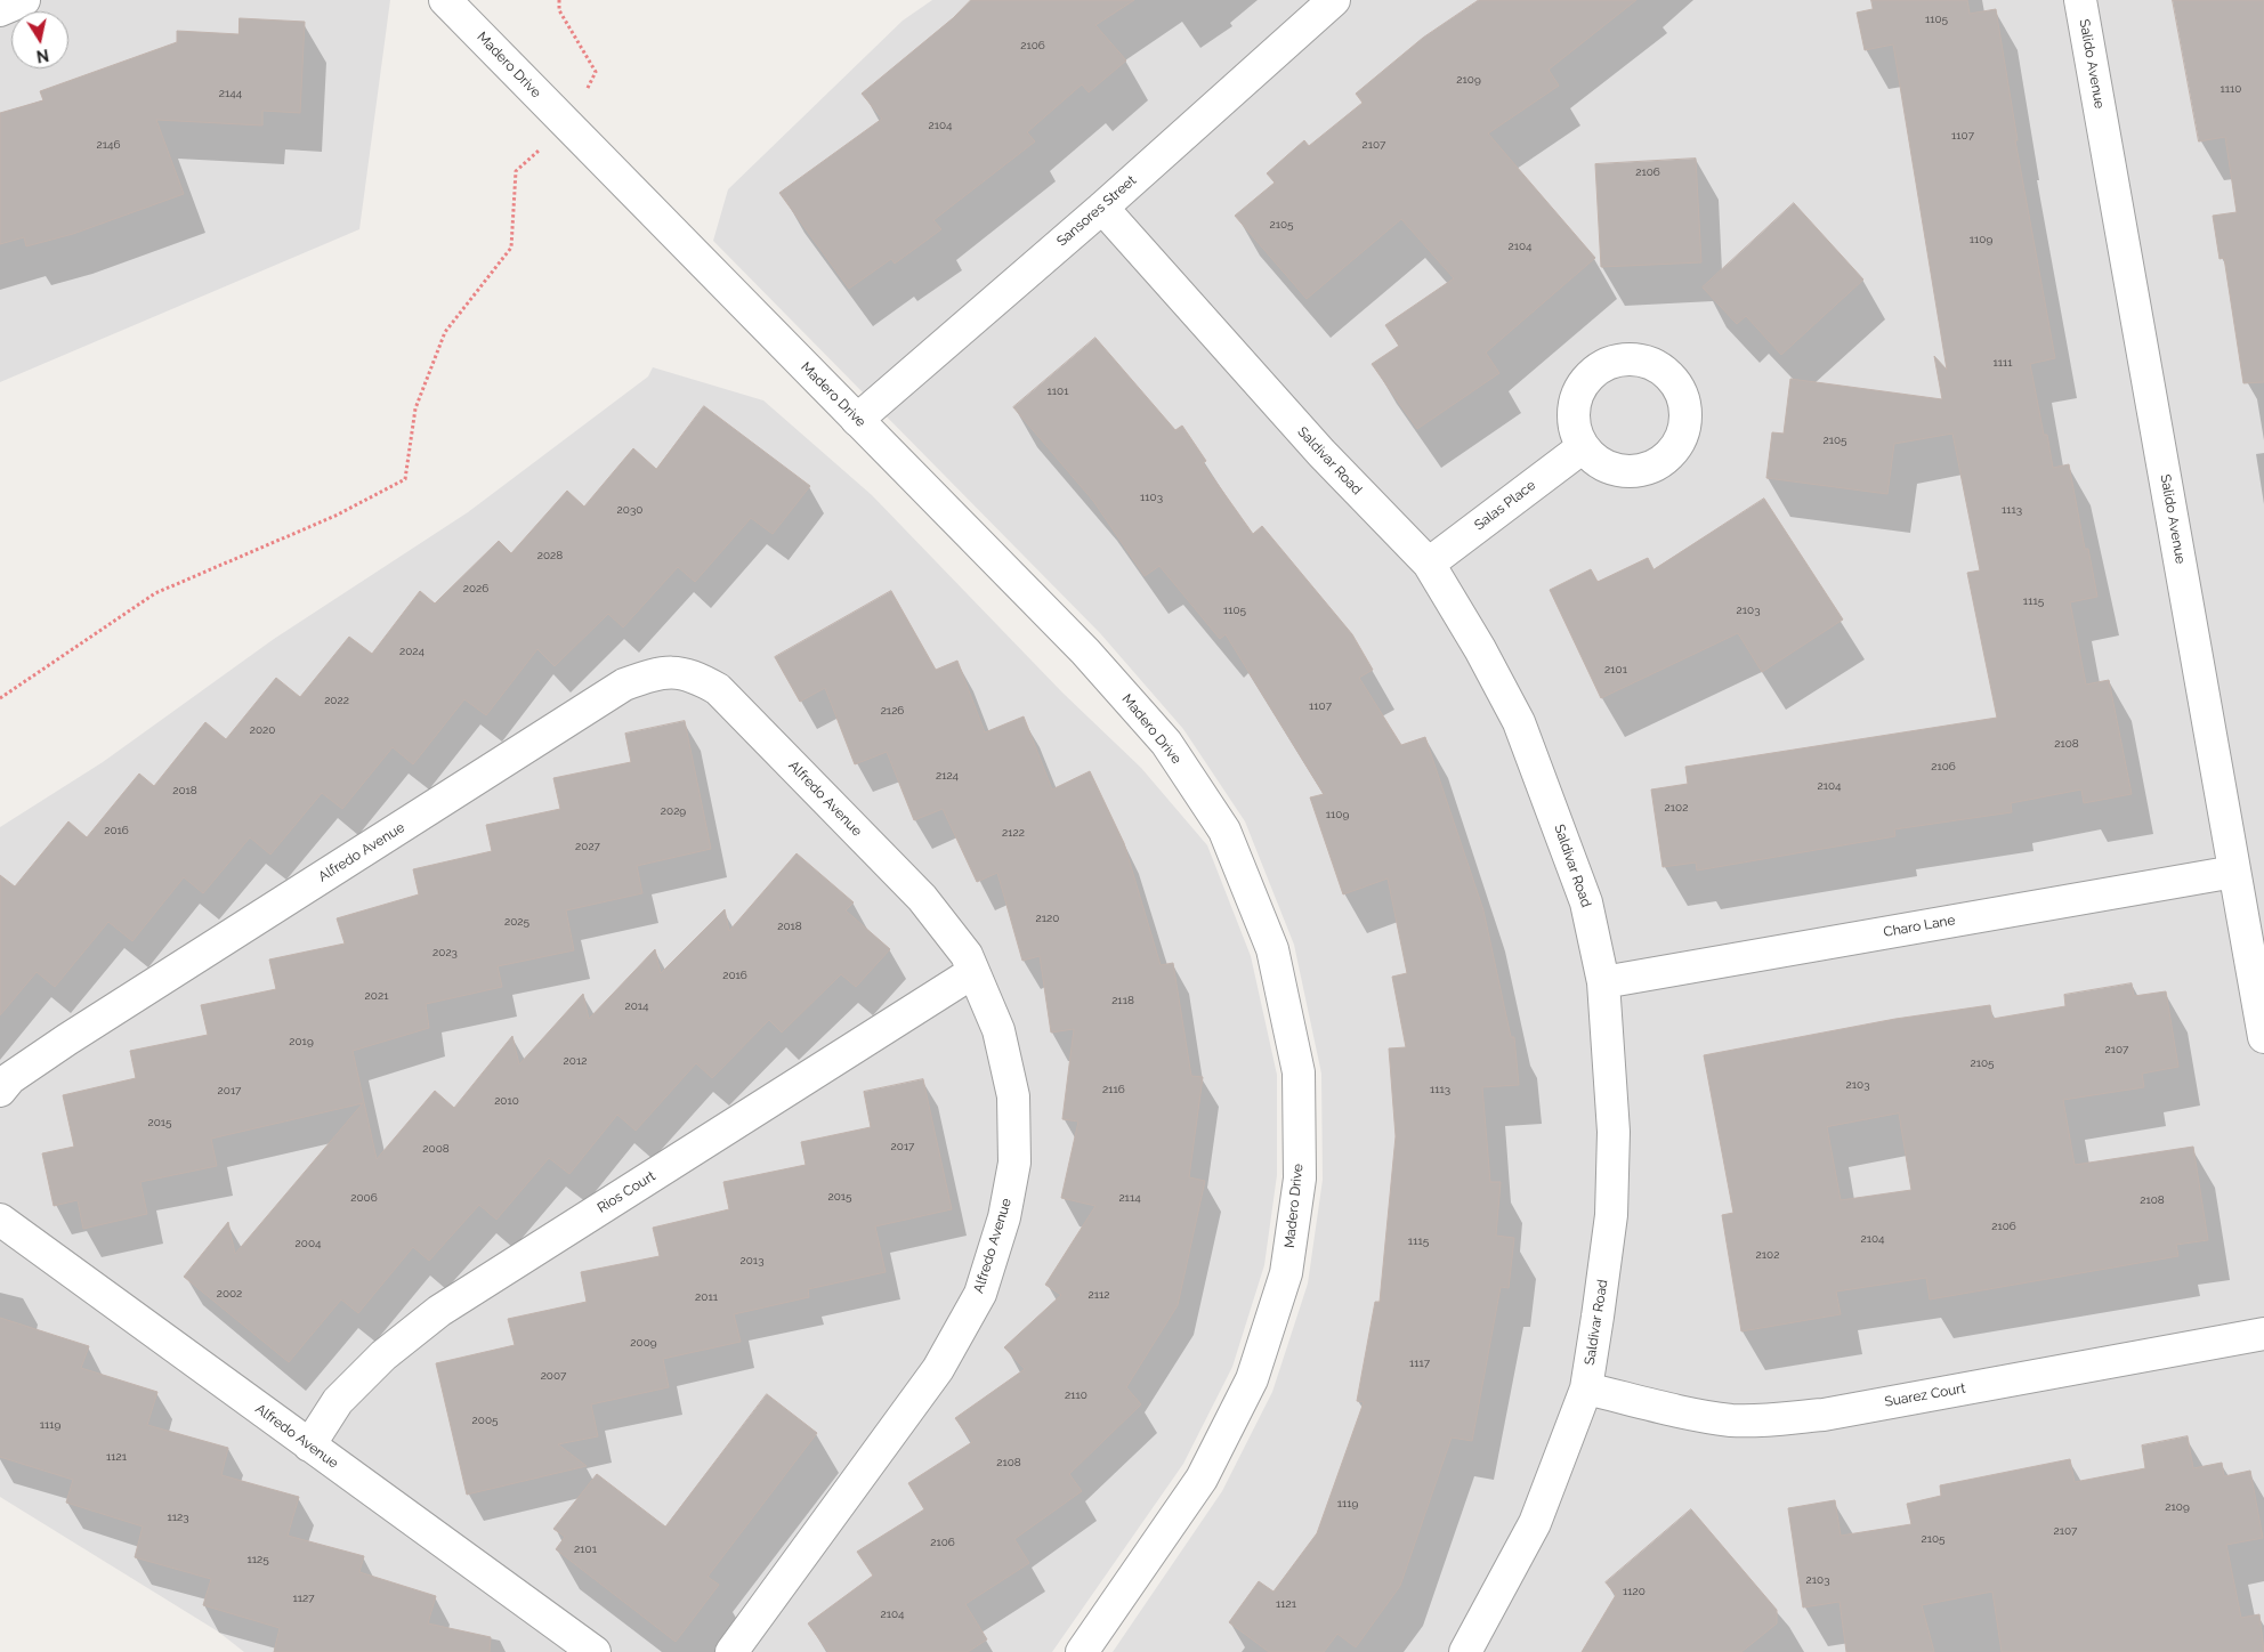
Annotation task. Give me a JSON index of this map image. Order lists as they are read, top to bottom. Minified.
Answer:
{"streets":{"street":["Salido Avenue","Madero Drive","Sansores Street","Saldivar Road","Salas Place","Alfredo Avenue","Charo Lane","Rios Court","Suarez Court"]},"crossings":[["Salido Avenue","Charo Lane"],["Madero Drive","Sansores Street"],["Sansores Street","Saldivar Road"],["Saldivar Road","Salas Place"],["Saldivar Road","Charo Lane"],["Saldivar Road","Suarez Court"],["Alfredo Avenue","Rios Court"]],"house_numbers":["1105","2106","2109","1110","2144","2104","1107","2146","2107","2106","2105","1109","2104","1111","1101","2105","1103","2030","1113","2028","2026","1115","1105","2103","2024","2101","2022","1107","2126","2020","2108","2106","2124","2104","2018","2102","2029","1109","2016","2122","2027","2120","2025","2018","2023","2016","2021","2118","2014","2019","2107","2012","2105","2103","2116","1113","2017","2010","2015","2017","2008","2015","2006","2114","2108","2106","2104","1115","2004","2102","2013","2002","2112","2011","2009","1117","2007","2110","2005","1119","1121","2108","1119","2109","1123","2107","2105","2106","2101","1125","2103","1120","1127","1121","2104"],"north":"bottom"}
